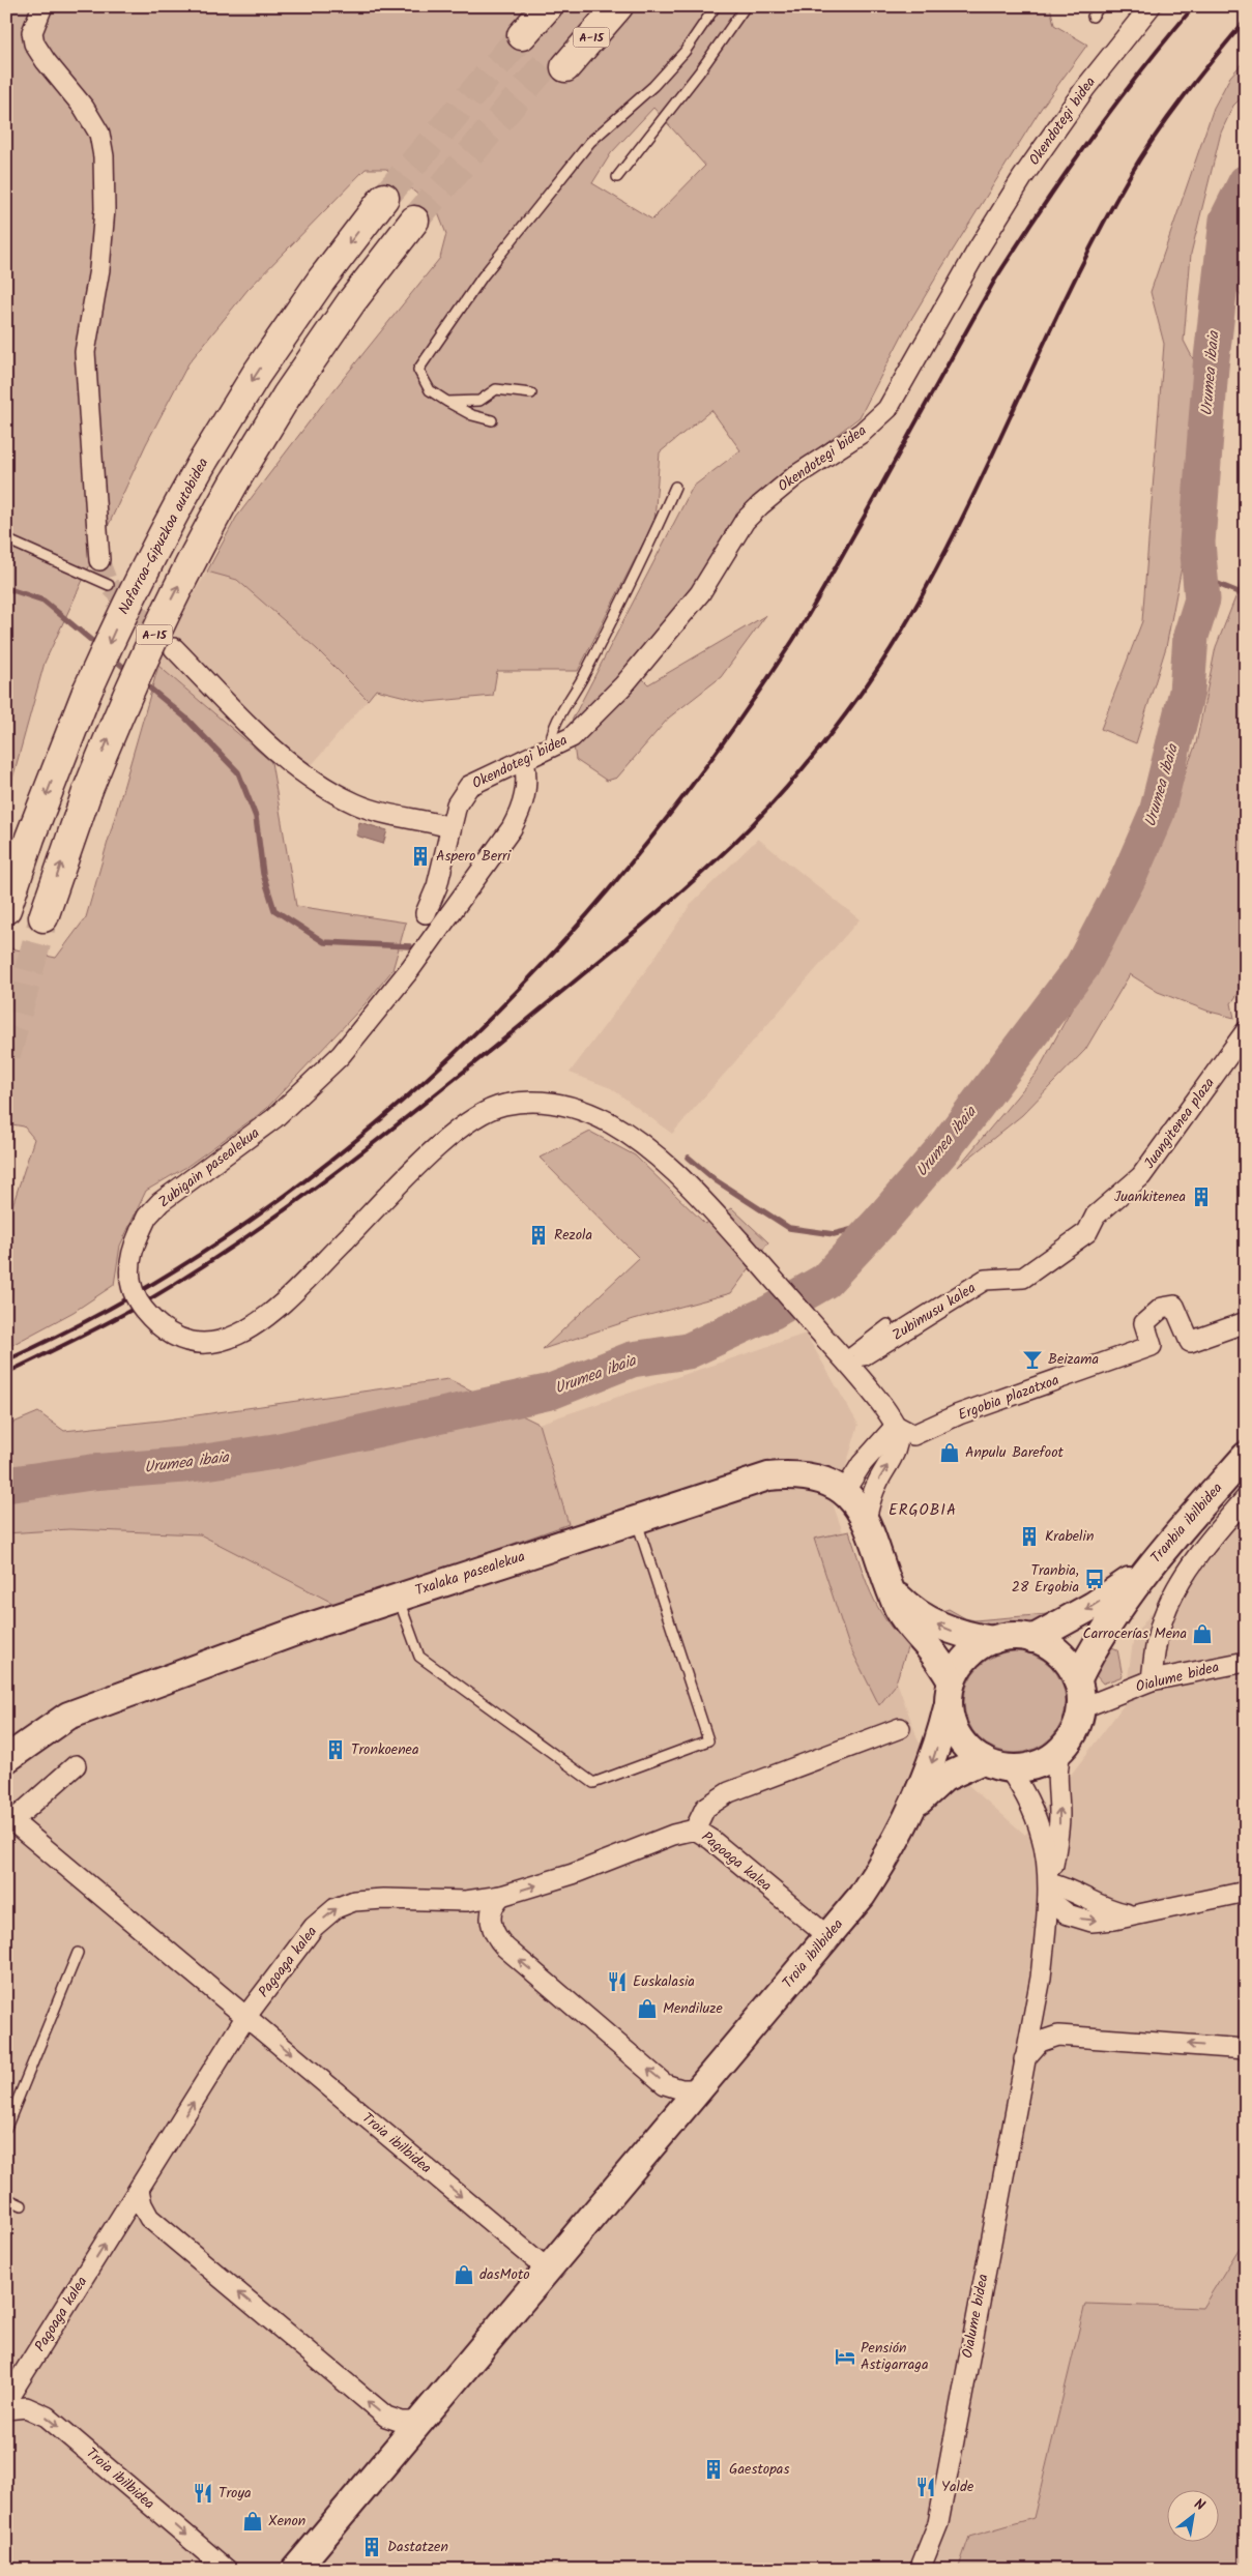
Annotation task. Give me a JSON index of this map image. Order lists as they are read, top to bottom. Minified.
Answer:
{"streets":{"highway":["A-15","Nafarroa-Gipuzkoa autobidea"],"main road":["Tranbia ibilbidea","Txalaka pasealekua","Troia ibilbidea"],"street":["Okendotegi bidea","Juangitenea plaza","Zubigain pasealekua","Zubimusu kalea","Ergobia plazatxoa","Oialume bidea","Pagoaga kalea"]},"crossings":[["Okendotegi bidea","Zubigain pasealekua"],["Juangitenea plaza","Zubimusu kalea"],["Zubigain pasealekua","Ergobia plazatxoa"],["Tranbia ibilbidea","Txalaka pasealekua"],["Tranbia ibilbidea","Oialume bidea"],["Tranbia ibilbidea","Troia ibilbidea"],["Txalaka pasealekua","Oialume bidea"],["Txalaka pasealekua","Troia ibilbidea"],["Oialume bidea","Troia ibilbidea"],["Pagoaga kalea","Troia ibilbidea"]],"one_way":["Pagoaga kalea"],"districts":["ERGOBIA"],"water":["Urumea ibaia"],"places":{"building":["Aspero Berri","Juankitenea","Rezola","Krabelin","Tronkoenea","Gaestopas","Dastatzen"],"bar":["Beizama"],"shop":["Anpulu Barefoot","Carrocerías Mena","Mendiluze","dasMoto","Xenon"],"bus stop":["Tranbia, 28 Ergobia"],"restaurant":["Euskalasia","Yalde","Troya"],"hotel":["Pensión Astigarraga"]},"north":"top right"}
